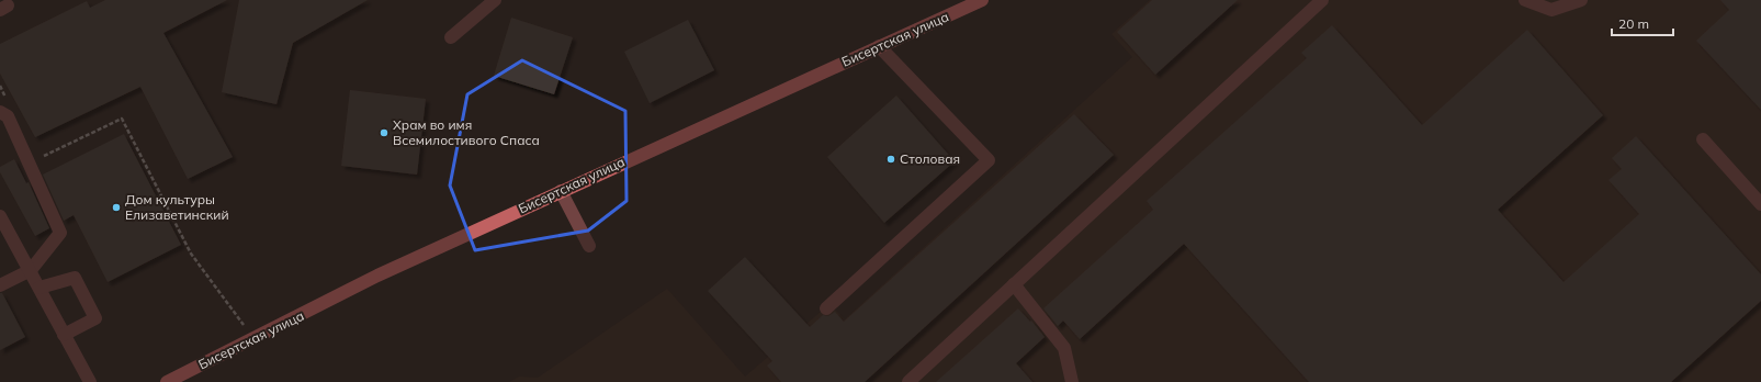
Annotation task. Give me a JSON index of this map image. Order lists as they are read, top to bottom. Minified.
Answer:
{"streets":{"main road":["Бисертская улица"]},"places":["Храм во имя Всемилостивого Спаса","Столовая","Дом культуры Елизаветинский"],"scale_bar":"20 m"}
